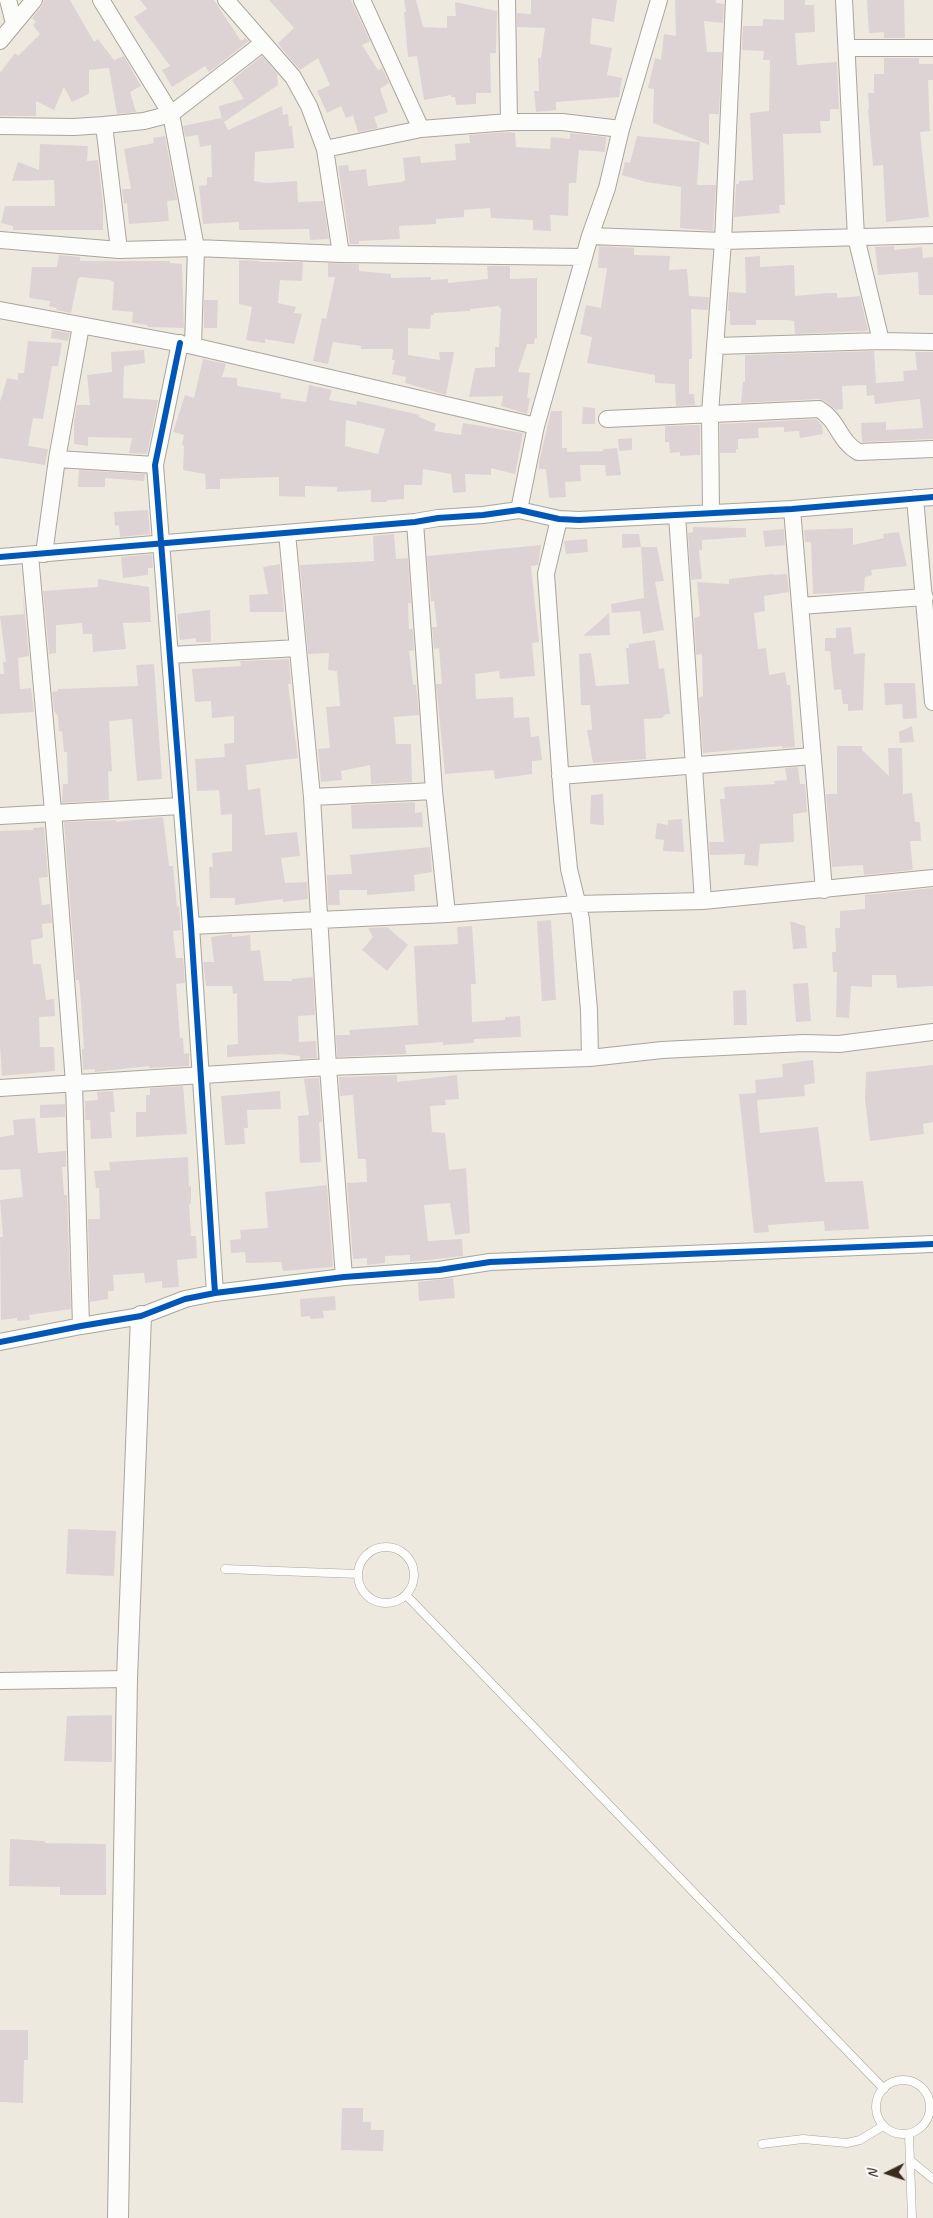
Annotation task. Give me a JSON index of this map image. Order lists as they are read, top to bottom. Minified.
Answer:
{"north":"left"}
